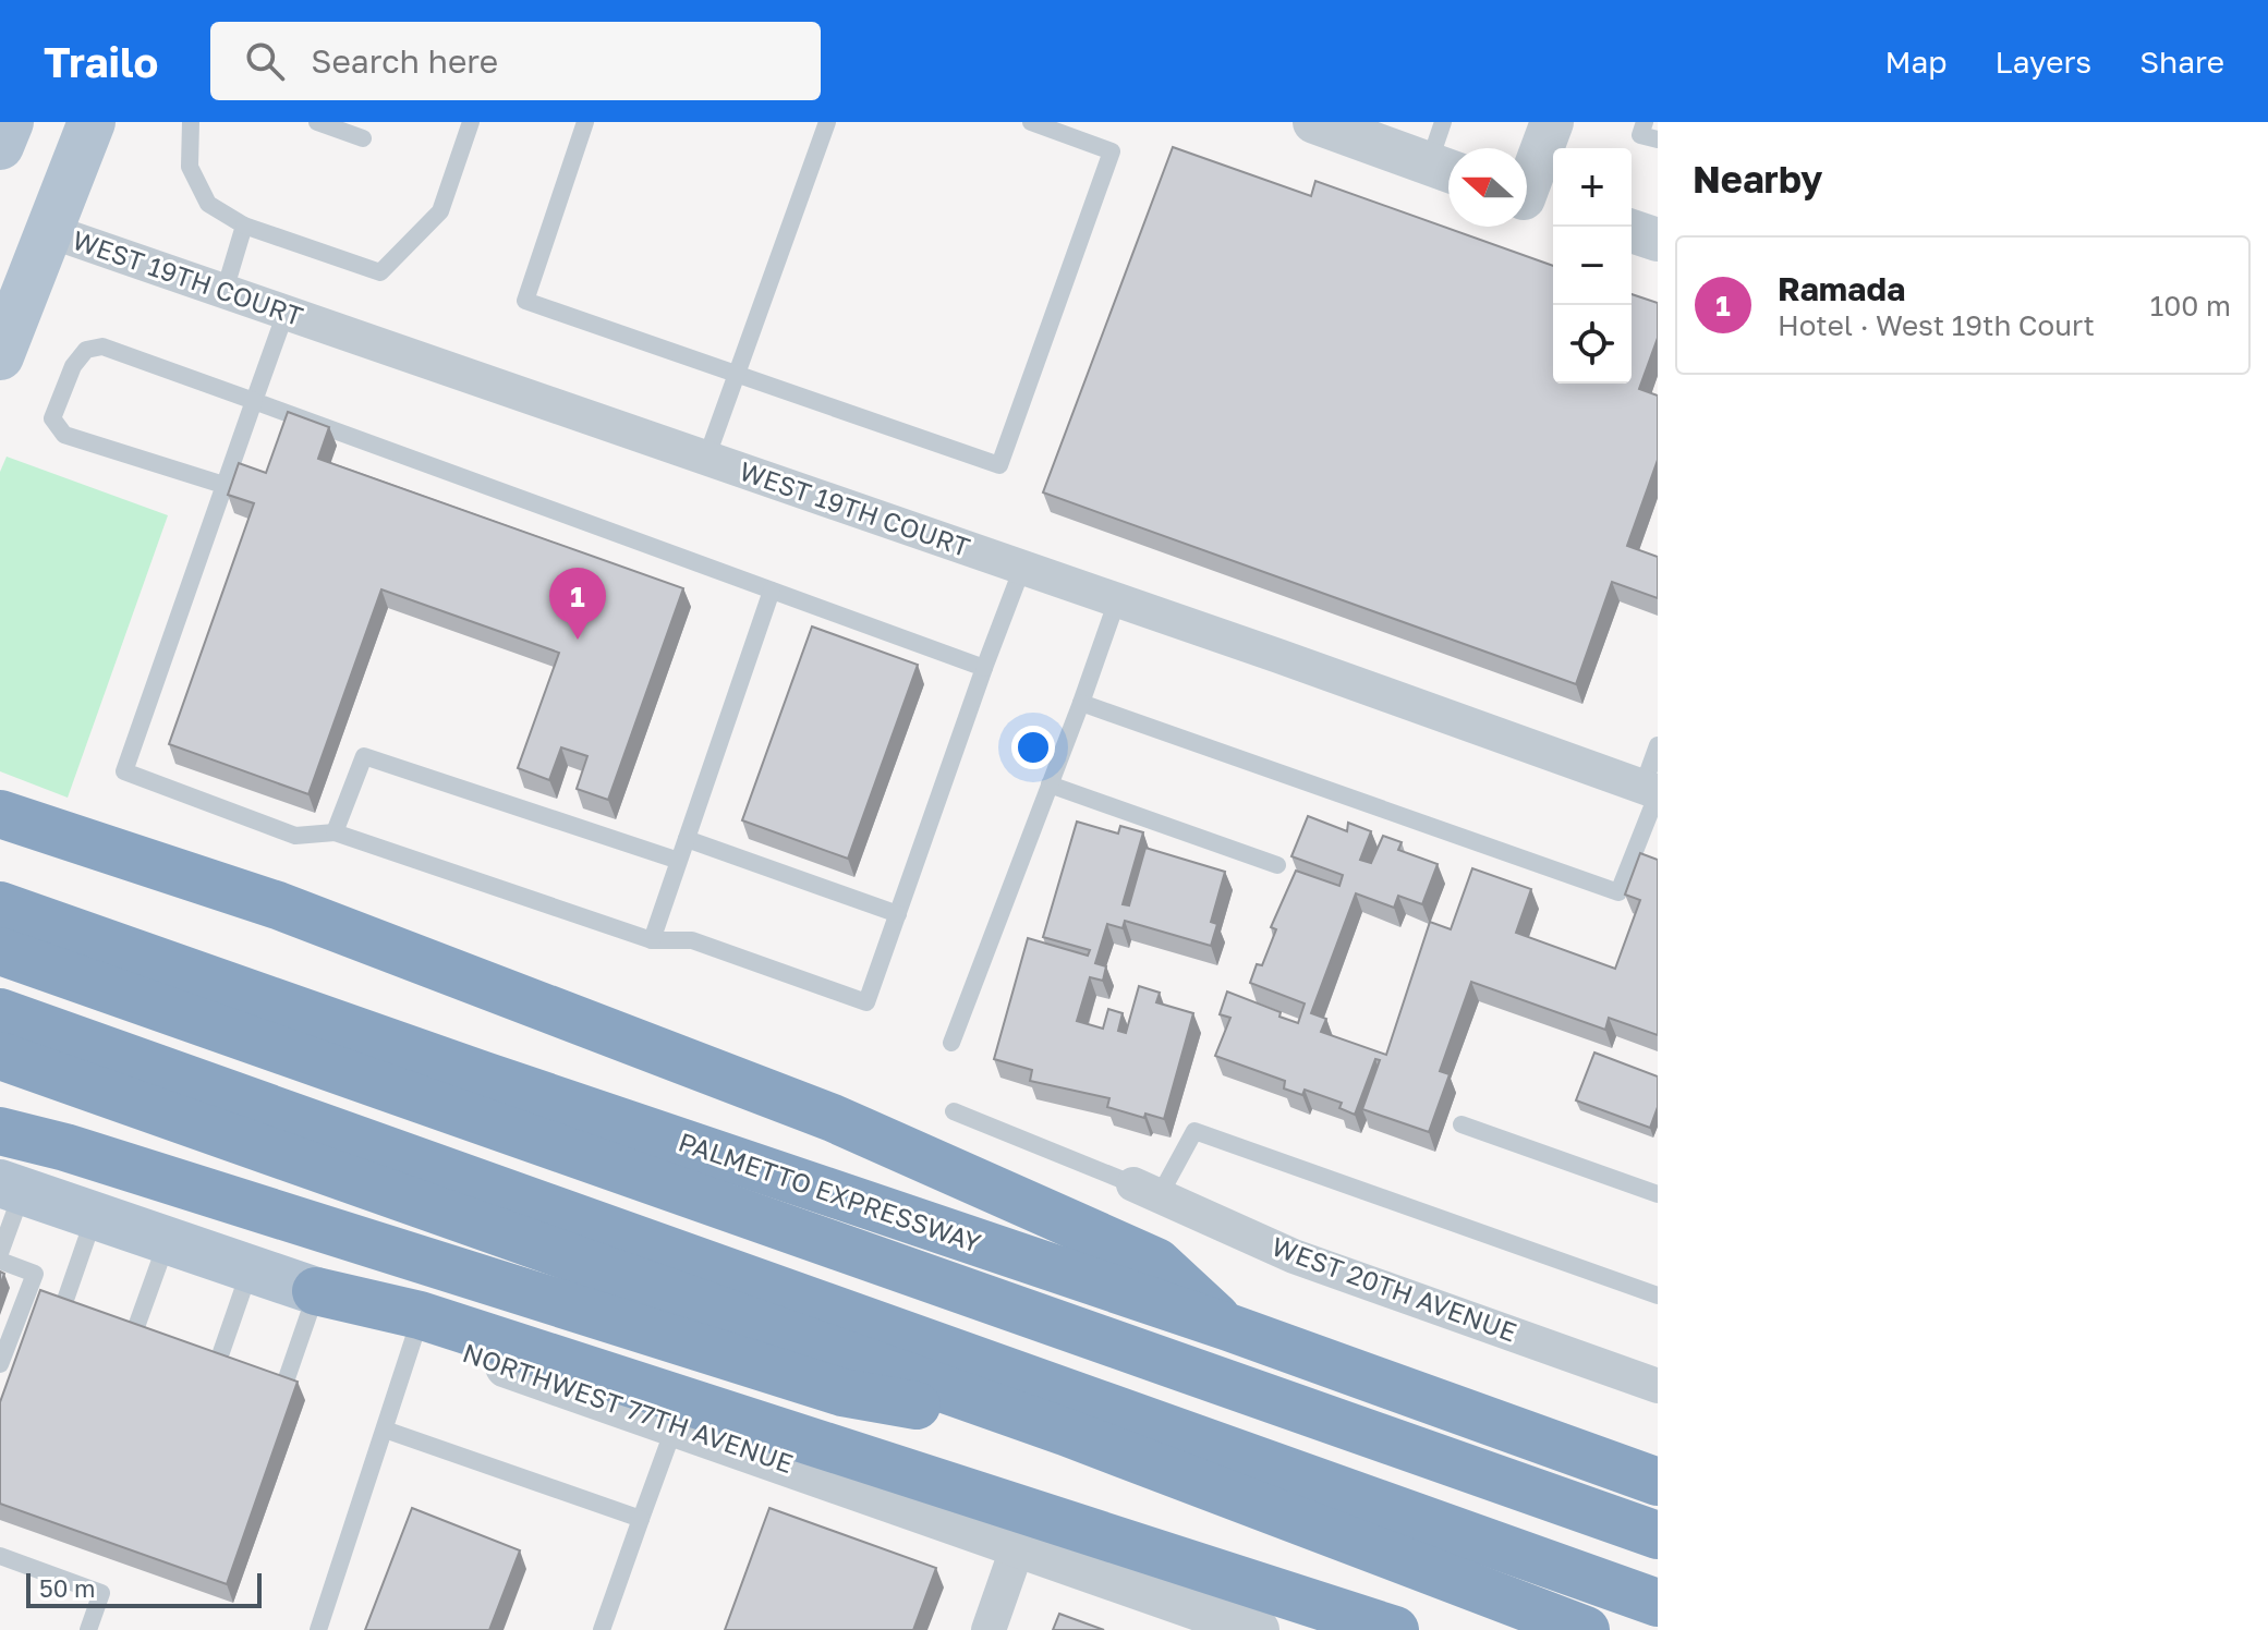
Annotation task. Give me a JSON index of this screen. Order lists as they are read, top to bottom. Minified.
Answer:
{"streets":{"highway":["PALMETTO EXPRESSWAY"],"main road":["NORTHWEST 77TH AVENUE"],"street":["WEST 19TH COURT","WEST 20TH AVENUE"]},"scale_bar":"50 m","north":"left","page":{"header":"Trailo","search":"Search here","nav":["Map","Layers","Share"],"heading":"Nearby","map_buttons":["+","−"],"list":[{"mark":"1","name":"Ramada","note":"Hotel · West 19th Court","value":"100 m"}],"pins":"1","scale":"50 m"}}
